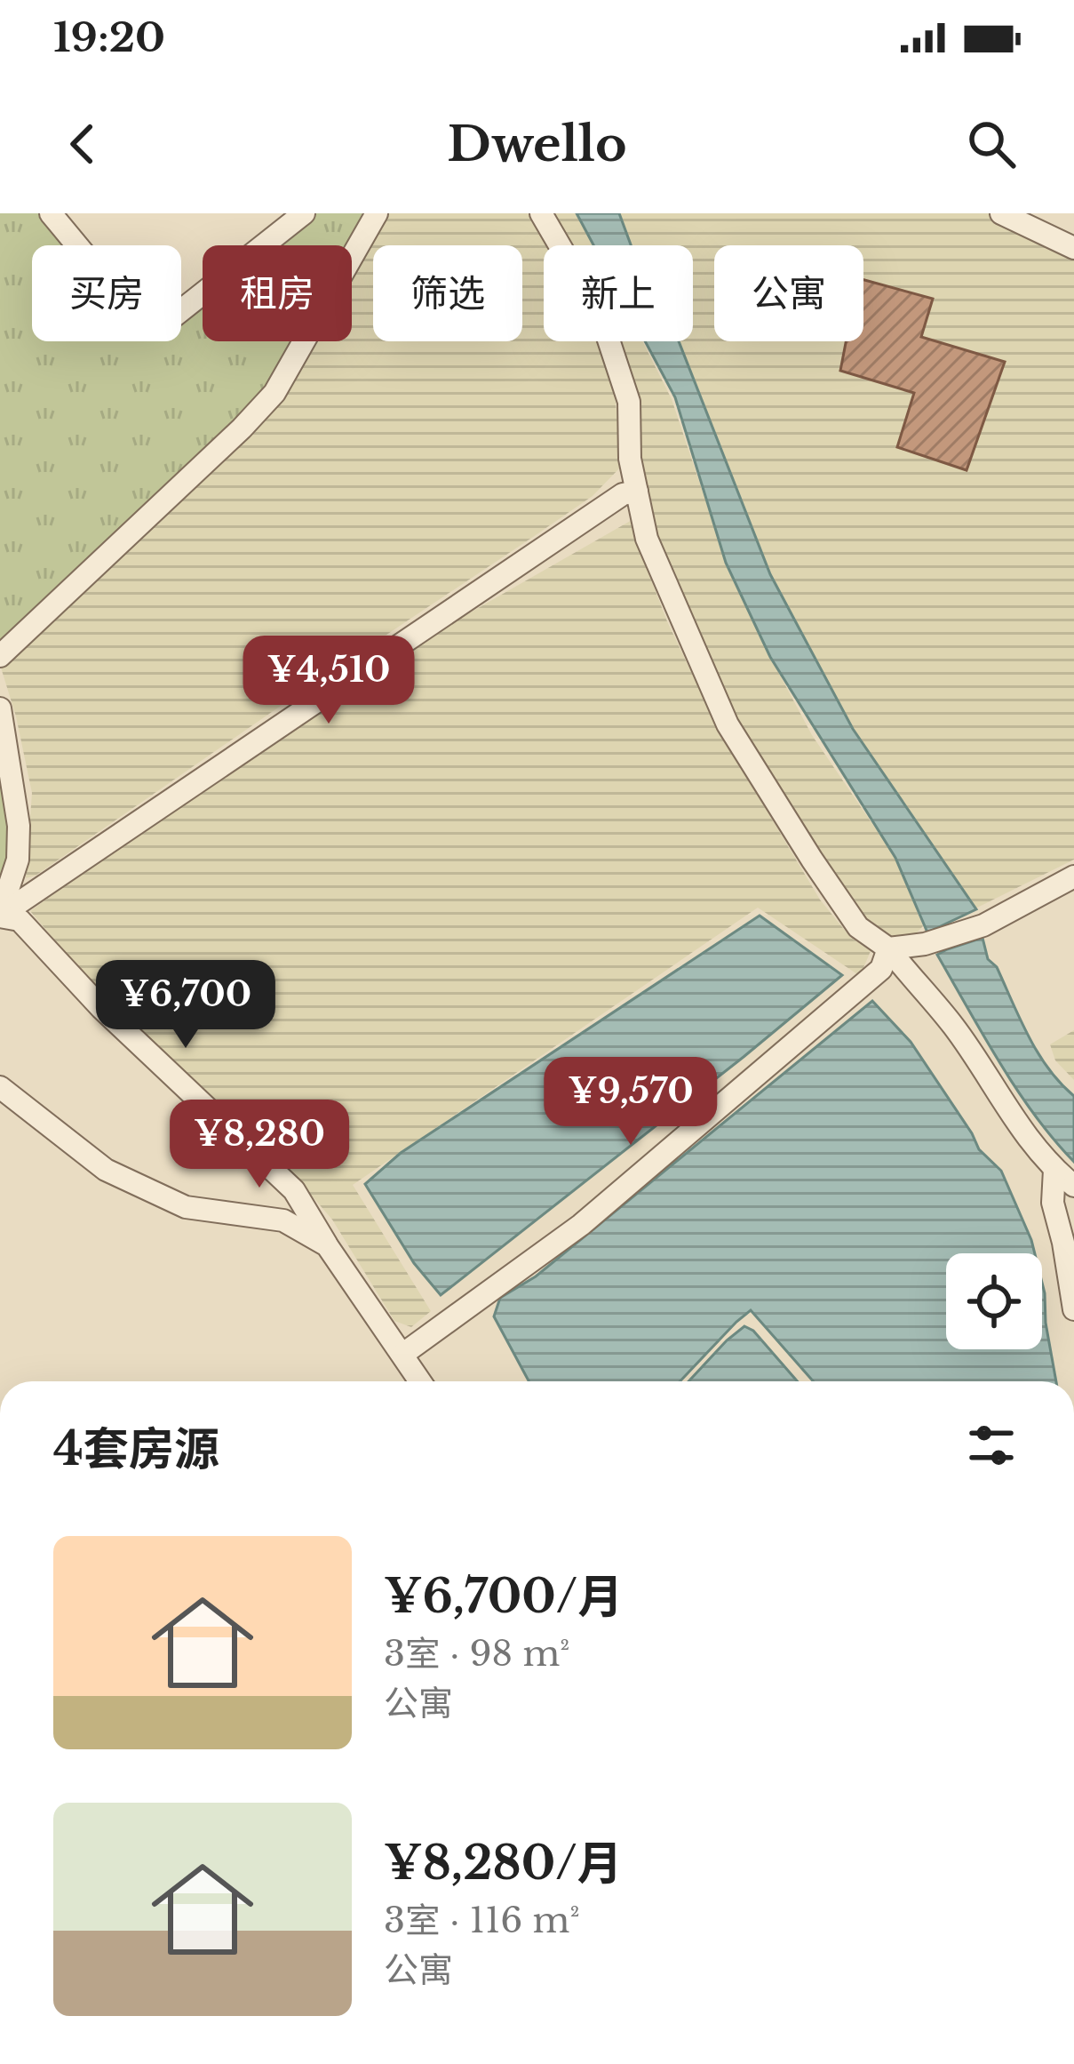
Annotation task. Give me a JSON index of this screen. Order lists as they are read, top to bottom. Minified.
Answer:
{"page":{"status":"19:20","header":"Dwello","chip":["买房","租房","筛选","新上","公寓"],"price":["¥4,510","¥6,700","¥9,570","¥8,280"],"heading":"4套房源","list":[{"name":"¥6,700/月","note":"3室 · 98 m² · 公寓"},{"name":"¥8,280/月","note":"3室 · 116 m² · 公寓"}]}}
